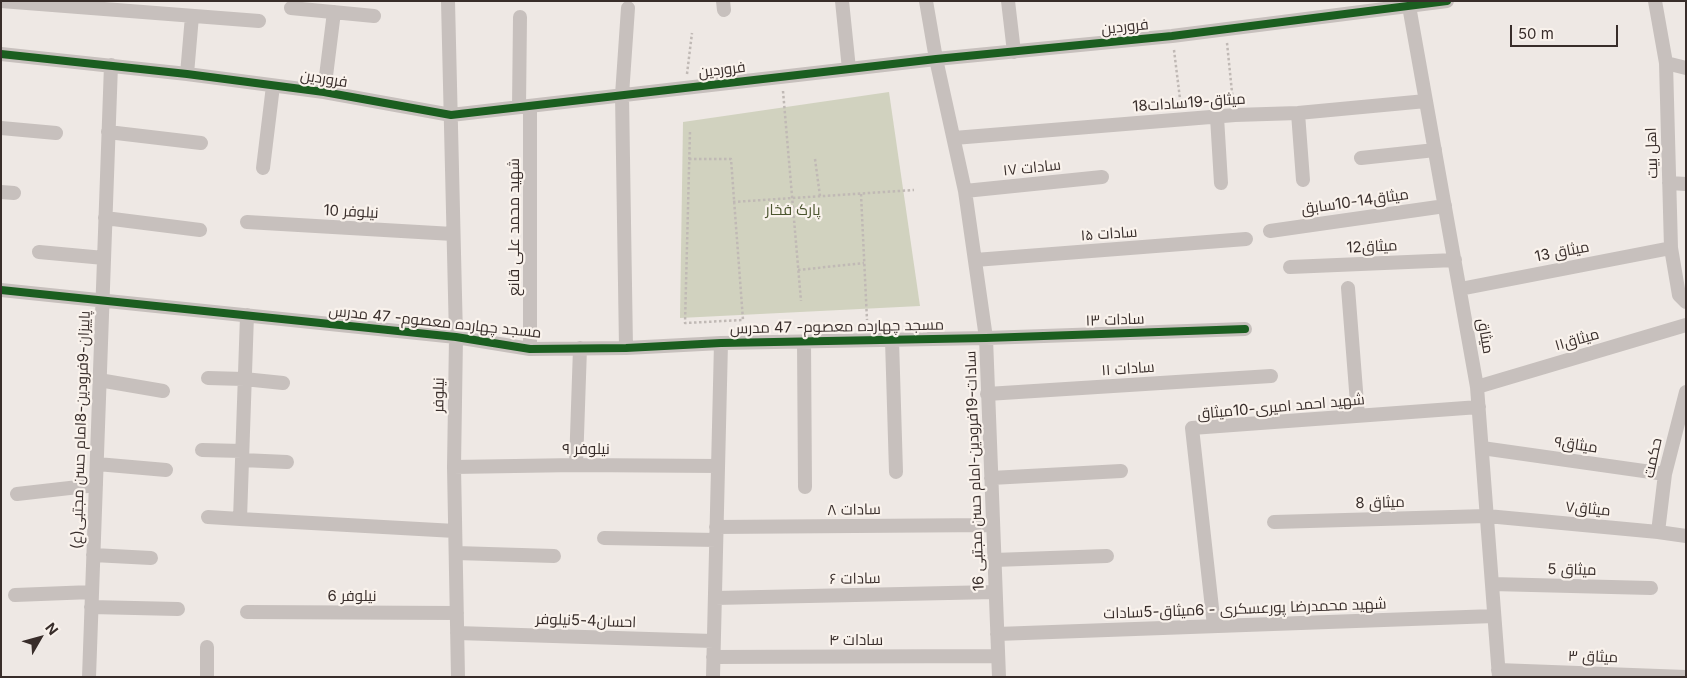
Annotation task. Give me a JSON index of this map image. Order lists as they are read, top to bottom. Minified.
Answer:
{"streets":{"street":["فروردین","18میثاق-19سادات","اهل بیت","سادات ۱۷","میثاق14-10سابق","نیلوفر 10","شهید محمد علی قانع","سادات ۱۵","12میثاق","میثاق 13","سادات ۱۳","مسجد چهارده معصوم- 47 مدرس","میثاق","میثاق۱۱","سادات ۱۱","نیلوفر","شهید احمد امیری-10میثاق","پاییزان-9فرودین-8امام حسن مجتبی(ع)","میثاق۹","نیلوفر ۹","حکمت","سادات-19فرودین-امام حسن مجتبی 16","میثاق 8","میثاق۷","سادات ۸","میثاق 5","سادات ۶","نیلوفر 6","شهید محمدرضا پورعسکری - 6میثاق-5سادات","احسان4-5نیلوفر","سادات ۴","میثاق ۳"]},"crossings":[["فروردین","شهید محمد علی قانع"],["فروردین","میثاق"],["فروردین","نیلوفر"],["فروردین","پاییزان-9فرودین-8امام حسن مجتبی(ع)"],["فروردین","سادات-19فرودین-امام حسن مجتبی 16"],["18میثاق-19سادات","میثاق"],["18میثاق-19سادات","سادات-19فرودین-امام حسن مجتبی 16"],["اهل بیت","میثاق 13"],["سادات ۱۷","سادات-19فرودین-امام حسن مجتبی 16"],["میثاق14-10سابق","میثاق"],["نیلوفر 10","نیلوفر"],["شهید محمد علی قانع","مسجد چهارده معصوم- 47 مدرس"],["سادات ۱۵","سادات-19فرودین-امام حسن مجتبی 16"],["12میثاق","میثاق"],["میثاق 13","میثاق"],["سادات ۱۳","مسجد چهارده معصوم- 47 مدرس"],["سادات ۱۳","سادات-19فرودین-امام حسن مجتبی 16"],["مسجد چهارده معصوم- 47 مدرس","نیلوفر"],["مسجد چهارده معصوم- 47 مدرس","پاییزان-9فرودین-8امام حسن مجتبی(ع)"],["مسجد چهارده معصوم- 47 مدرس","سادات-19فرودین-امام حسن مجتبی 16"],["میثاق","میثاق۱۱"],["میثاق","شهید احمد امیری-10میثاق"],["میثاق","میثاق۹"],["میثاق","میثاق 8"],["میثاق","میثاق۷"],["میثاق","میثاق 5"],["میثاق","شهید محمدرضا پورعسکری - 6میثاق-5سادات"],["میثاق","میثاق ۳"],["سادات ۱۱","سادات-19فرودین-امام حسن مجتبی 16"],["نیلوفر","نیلوفر ۹"],["نیلوفر","نیلوفر 6"],["نیلوفر","احسان4-5نیلوفر"],["شهید احمد امیری-10میثاق","شهید محمدرضا پورعسکری - 6میثاق-5سادات"],["میثاق۹","حکمت"],["حکمت","میثاق۷"],["سادات-19فرودین-امام حسن مجتبی 16","سادات ۸"],["سادات-19فرودین-امام حسن مجتبی 16","سادات ۶"],["سادات-19فرودین-امام حسن مجتبی 16","شهید محمدرضا پورعسکری - 6میثاق-5سادات"],["سادات-19فرودین-امام حسن مجتبی 16","سادات ۴"],["میثاق 8","میثاق۷"]],"parks":["پارک فخار"],"scale_bar":"50 m","north":"top right"}
